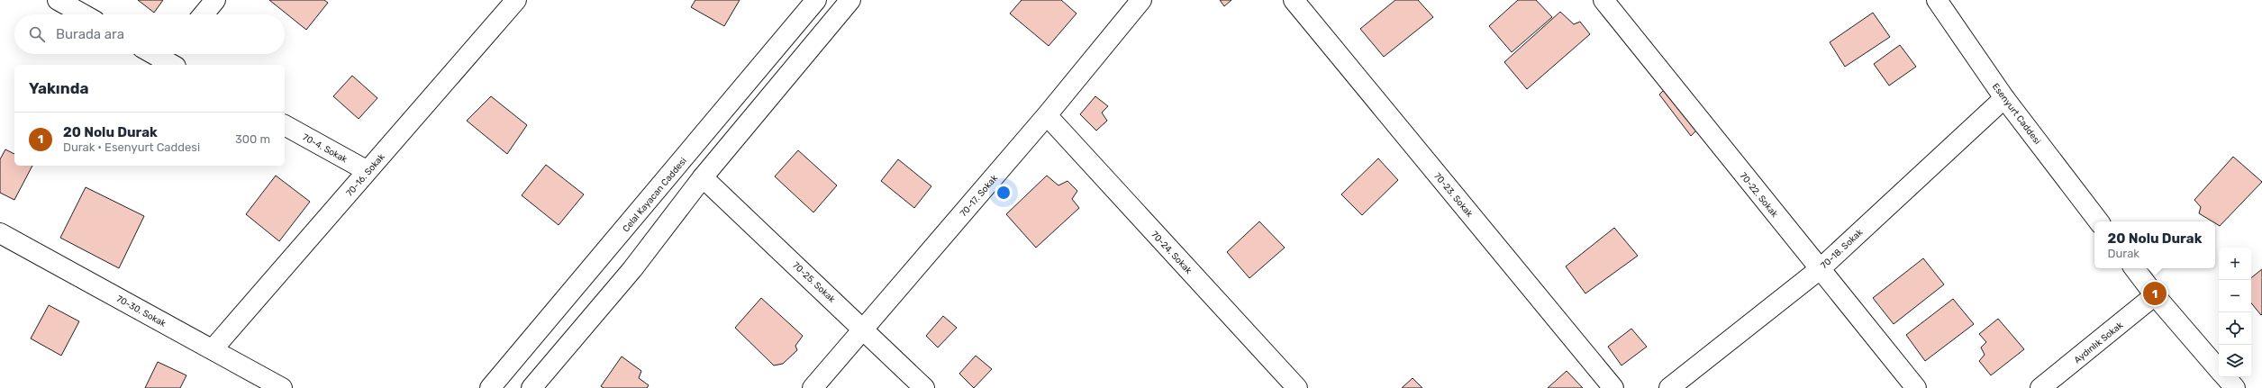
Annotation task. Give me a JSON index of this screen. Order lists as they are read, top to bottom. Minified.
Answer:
{"streets":{"street":["Esenyurt Caddesi","70-4. Sokak","70-16. Sokak","Celal Kayacan Caddesi","70-23. Sokak","70-22. Sokak","70-17. Sokak","70-18. Sokak","70-24. Sokak","70-25. Sokak","70-30. Sokak","Aydınlık Sokak"]},"crossings":[["Esenyurt Caddesi","70-18. Sokak"],["70-4. Sokak","70-16. Sokak"],["70-16. Sokak","70-30. Sokak"],["70-22. Sokak","70-18. Sokak"],["70-17. Sokak","70-24. Sokak"],["70-17. Sokak","70-25. Sokak"]],"page":{"search":"Burada ara","heading":"Yakında","list":[{"mark":"1","name":"20 Nolu Durak","note":"Durak · Esenyurt Caddesi","value":"300 m"}],"popup":["20 Nolu Durak","Durak"],"map_buttons":["+","−"],"pins":"1"}}
